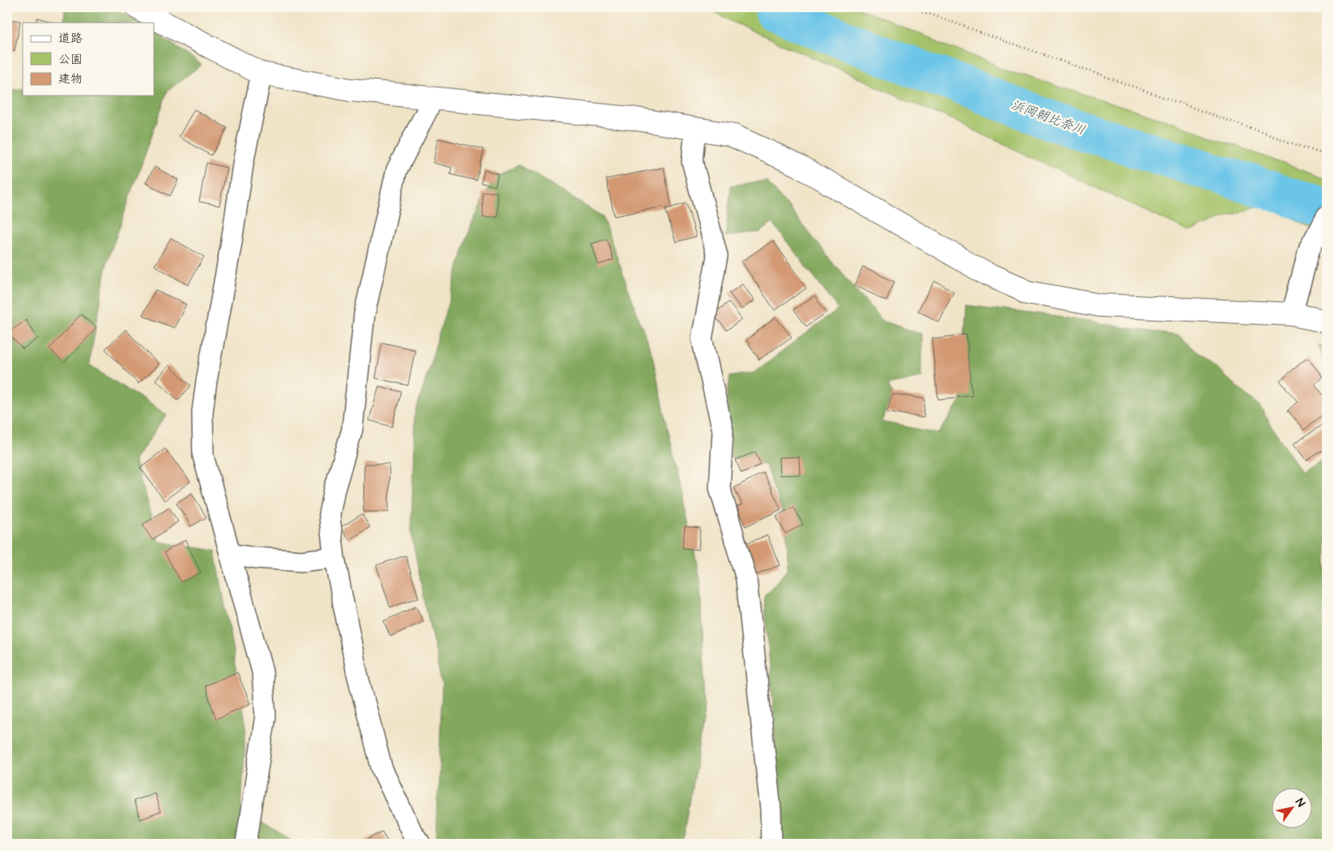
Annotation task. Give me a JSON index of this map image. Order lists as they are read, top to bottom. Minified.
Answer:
{"water":["浜岡朝比奈川"],"legend":["道路","公園","建物"],"north":"top right"}
